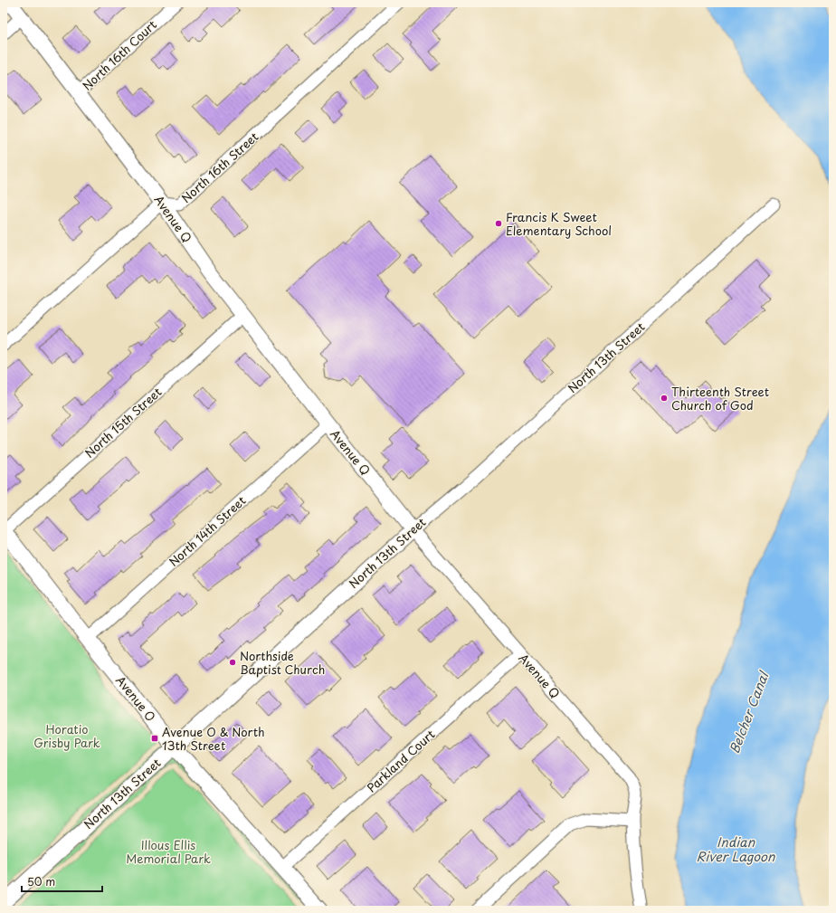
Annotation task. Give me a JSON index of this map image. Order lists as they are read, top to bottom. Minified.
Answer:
{"streets":{"street":["North 16th Court","North 16th Street","Avenue Q","North 13th Street","North 15th Street","North 14th Street","Avenue O","Parkland Court"]},"crossings":[["North 16th Court","Avenue Q"],["North 16th Street","Avenue Q"],["Avenue Q","North 13th Street"],["Avenue Q","North 15th Street"],["Avenue Q","North 14th Street"],["Avenue Q","Parkland Court"],["North 13th Street","Avenue O"],["North 15th Street","Avenue O"],["North 14th Street","Avenue O"],["Avenue O","Parkland Court"]],"water":["Belcher Canal","Indian River Lagoon"],"parks":["Horatio Grisby Park","Illous Ellis Memorial Park"],"places":{"other":["Francis K Sweet Elementary School","Thirteenth Street Church of God","Northside Baptist Church"],"transit":["Avenue O & North 13th Street"]},"scale_bar":"50 m"}
